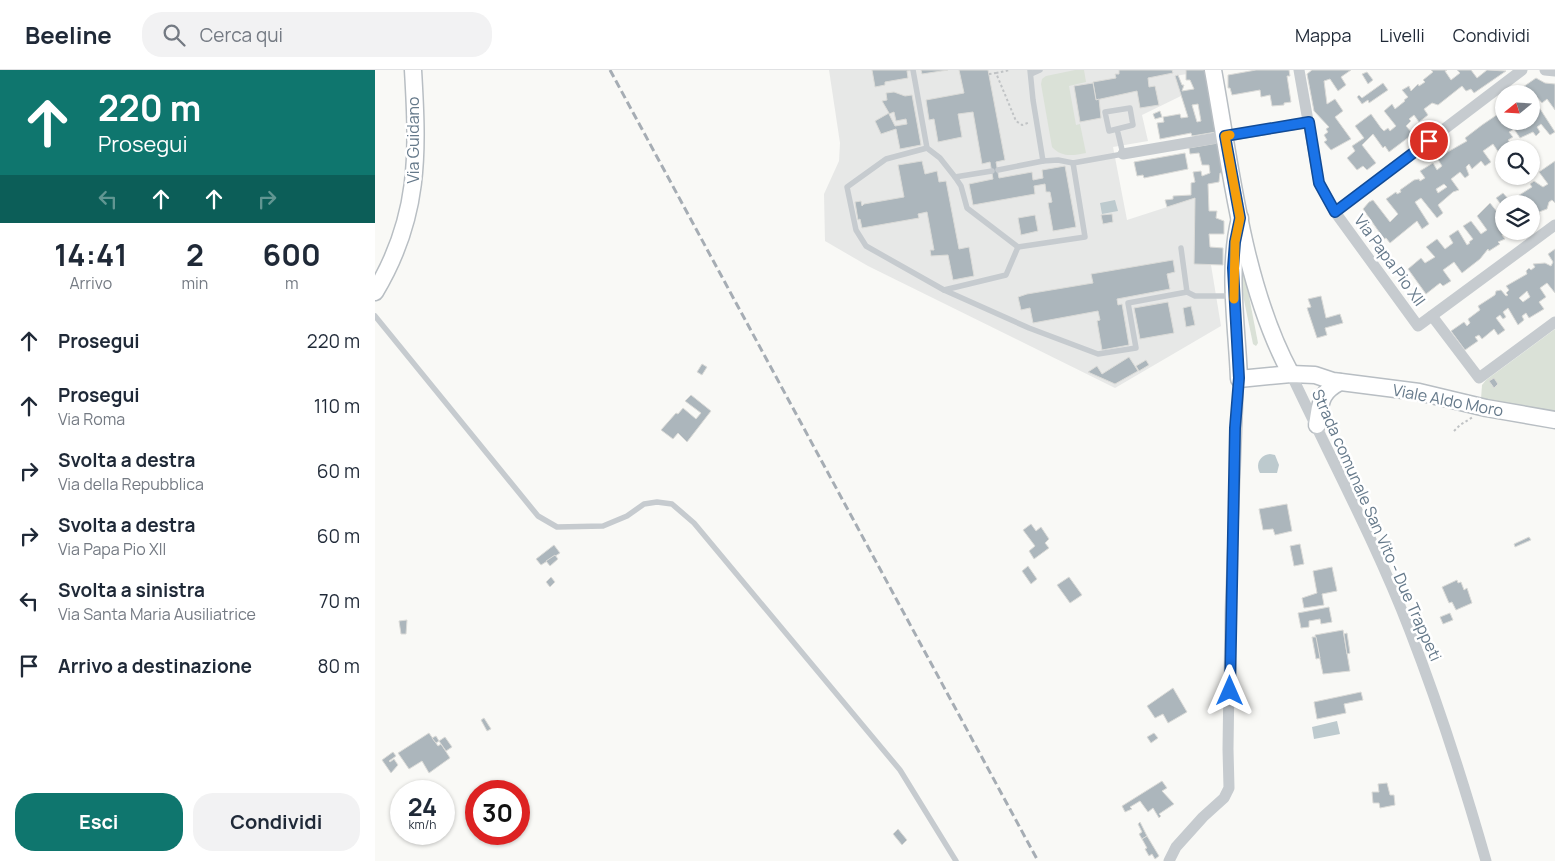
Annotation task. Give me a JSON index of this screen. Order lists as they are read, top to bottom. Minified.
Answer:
{"streets":{"main road":["Via Guidano","Viale Aldo Moro"],"street":["Via Papa Pio XII","Strada comunale San Vito - Due Trappeti"]},"crossings":[["Viale Aldo Moro","Strada comunale San Vito - Due Trappeti"]],"north":"left","page":{"header":"Beeline","search":"Cerca qui","nav":["Mappa","Livelli","Condividi"],"turn":["220 m","Prosegui"],"eta":["14:41","Arrivo","2","min","600","m"],"list":[{"name":"Prosegui","value":"220 m"},{"name":"Prosegui","note":"Via Roma","value":"110 m"},{"name":"Svolta a destra","note":"Via della Repubblica","value":"60 m"},{"name":"Svolta a destra","note":"Via Papa Pio XII","value":"60 m"},{"name":"Svolta a sinistra","note":"Via Santa Maria Ausiliatrice","value":"70 m"},{"name":"Arrivo a destinazione","value":"80 m"}],"speed":"24 km/h","limit":"30","buttons":["Esci","Condividi"]}}
